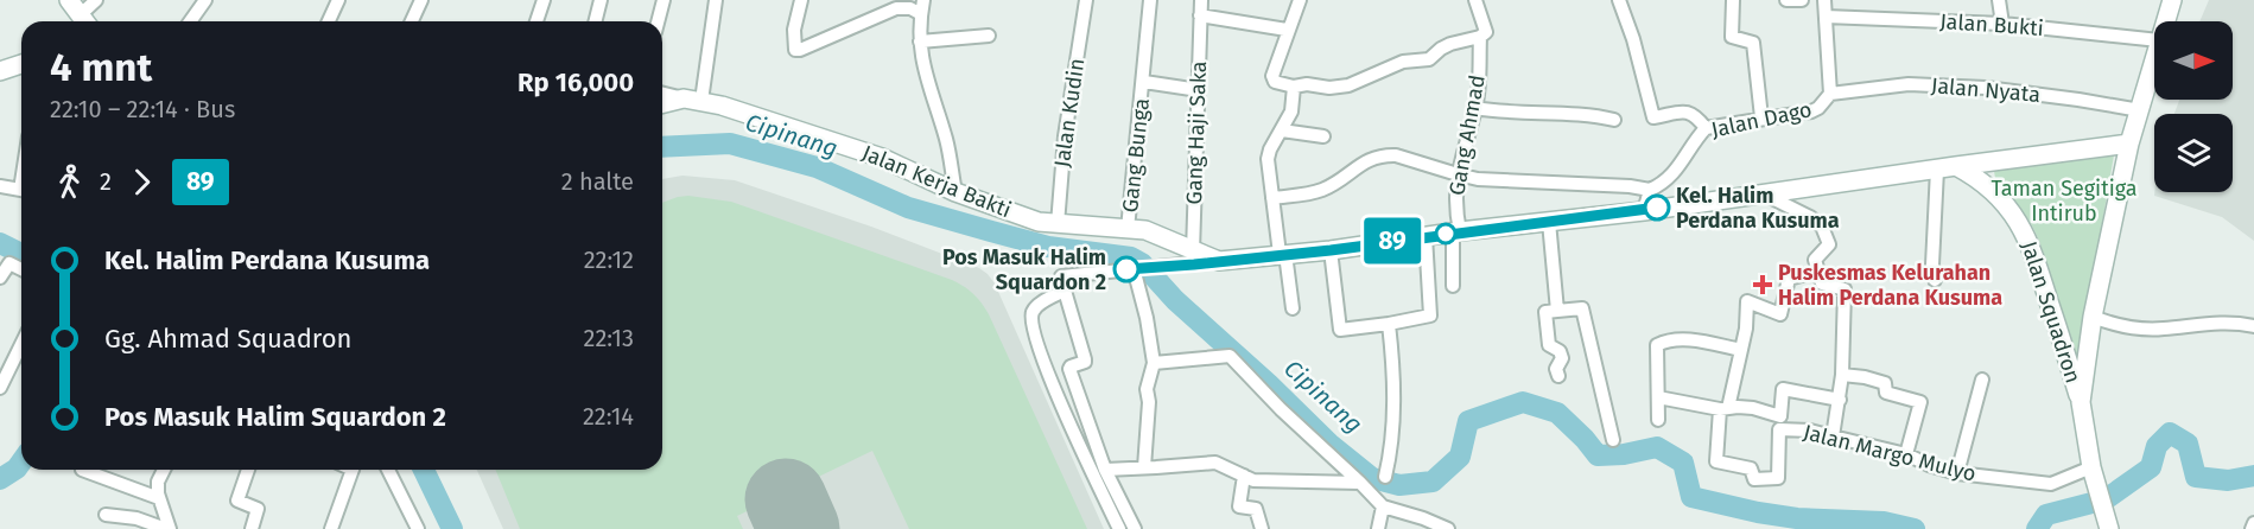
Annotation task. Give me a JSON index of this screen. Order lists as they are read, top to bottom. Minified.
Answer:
{"streets":{"street":["Jalan Bukti","Jalan Nyata","Jalan Kudin","Jalan Dago","Gang Haji Saka","Gang Ahmad","Gang Bunga","Jalan Kerja Bakti","Jalan Squadron","Jalan Margo Mulyo"]},"crossings":[["Jalan Nyata","Jalan Dago"],["Jalan Kudin","Jalan Kerja Bakti"],["Gang Haji Saka","Jalan Kerja Bakti"],["Gang Bunga","Jalan Kerja Bakti"]],"water":["Cipinang"],"parks":["Taman Segitiga Intirub"],"places":{"other":["Kel. Halim Perdana Kusuma","Pos Masuk Halim Squardon 2"],"health":["Puskesmas Kelurahan Halim Perdana Kusuma"]},"lines":["bus line 89"],"north":"right","page":{"on_map":"89","heading":["4 mnt","22:10 – 22:14 · Bus","Rp 16,000"],"legs":["2","89","2 halte"],"list":[{"name":"Kel. Halim Perdana Kusuma","value":"22:12"},{"name":"Gg. Ahmad Squadron","value":"22:13"},{"name":"Pos Masuk Halim Squardon 2","value":"22:14"}]}}
